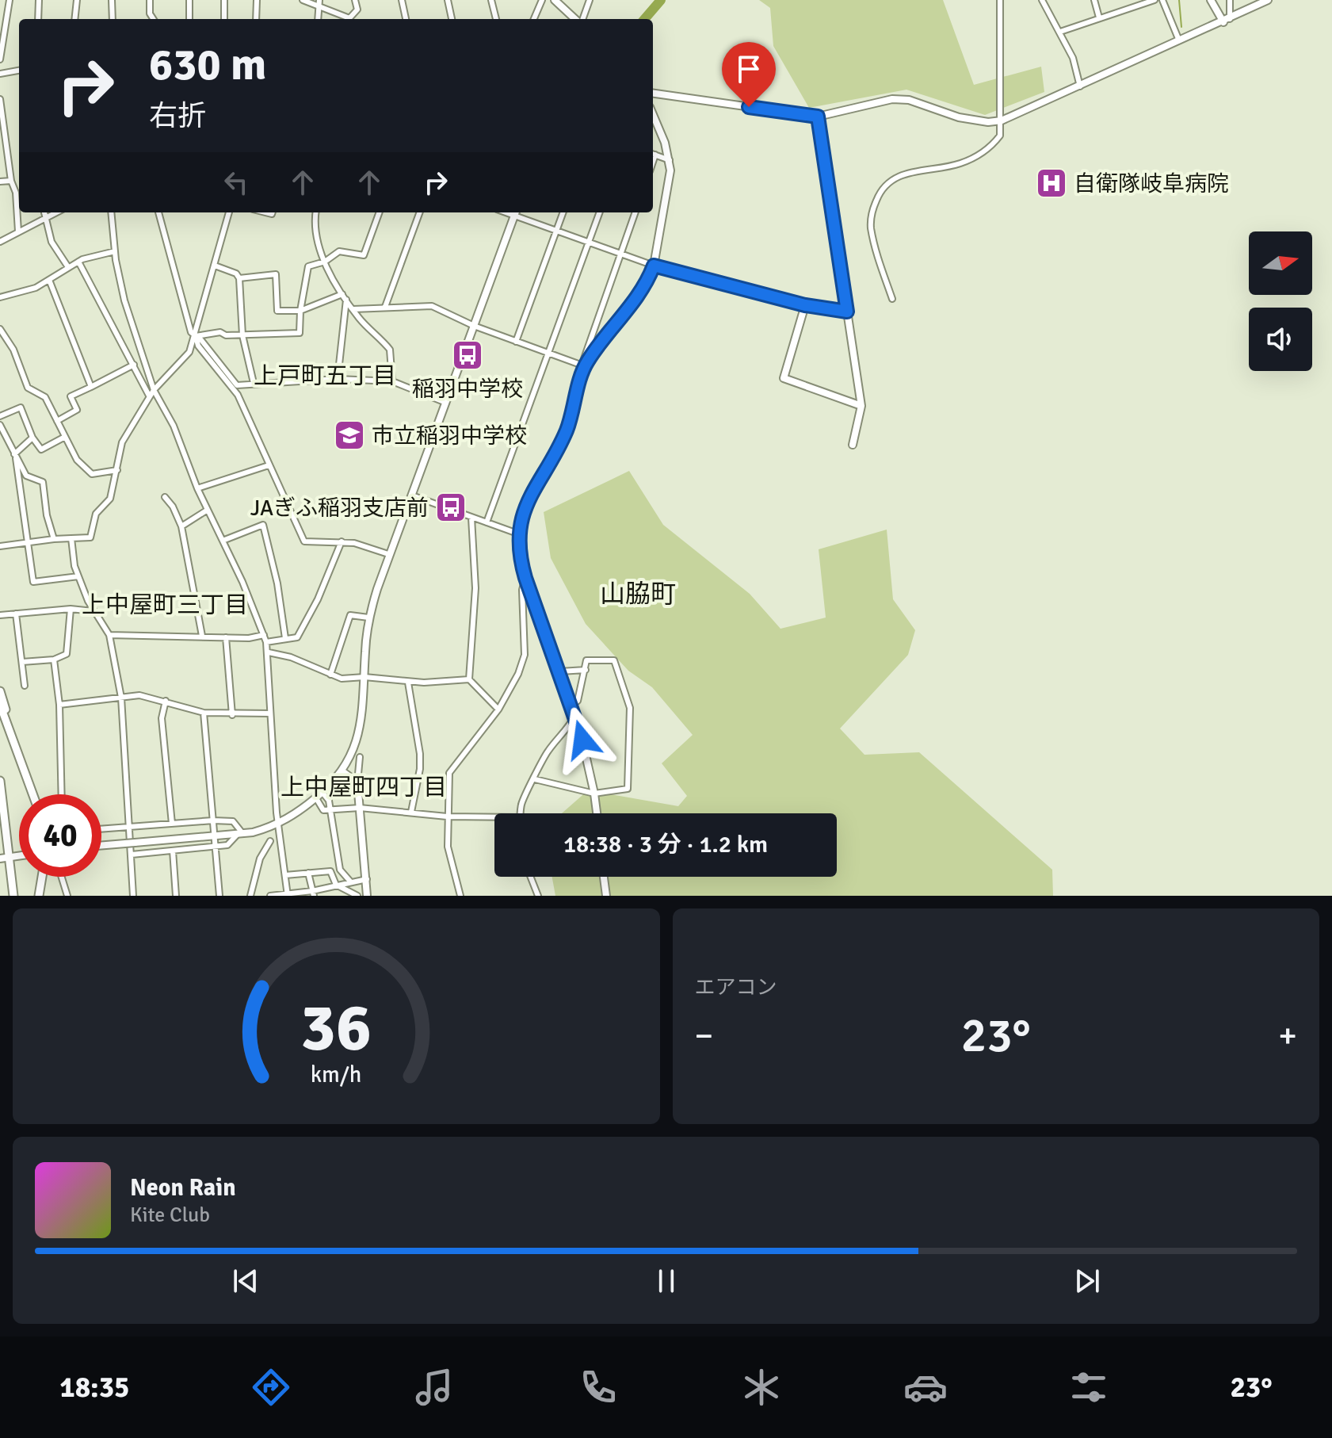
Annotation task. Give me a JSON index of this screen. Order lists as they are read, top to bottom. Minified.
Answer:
{"districts":["上戸町五丁目","山脇町","上中屋町三丁目","上中屋町四丁目"],"places":{"hospital":["自衛隊岐阜病院"],"bus stop":["稲羽中学校","JAぎふ稲羽支店前"],"school or university":["市立稲羽中学校"]},"north":"right","page":{"turn":["630 m","右折"],"limit":"40","trip":"18:38 · 3 分 · 1.2 km","tile":"エアコン","heat":["−","23°","+"],"song":["Neon Rain","Kite Club"],"tabs":["18:35","23°"],"gauge":["36","km/h"]}}
